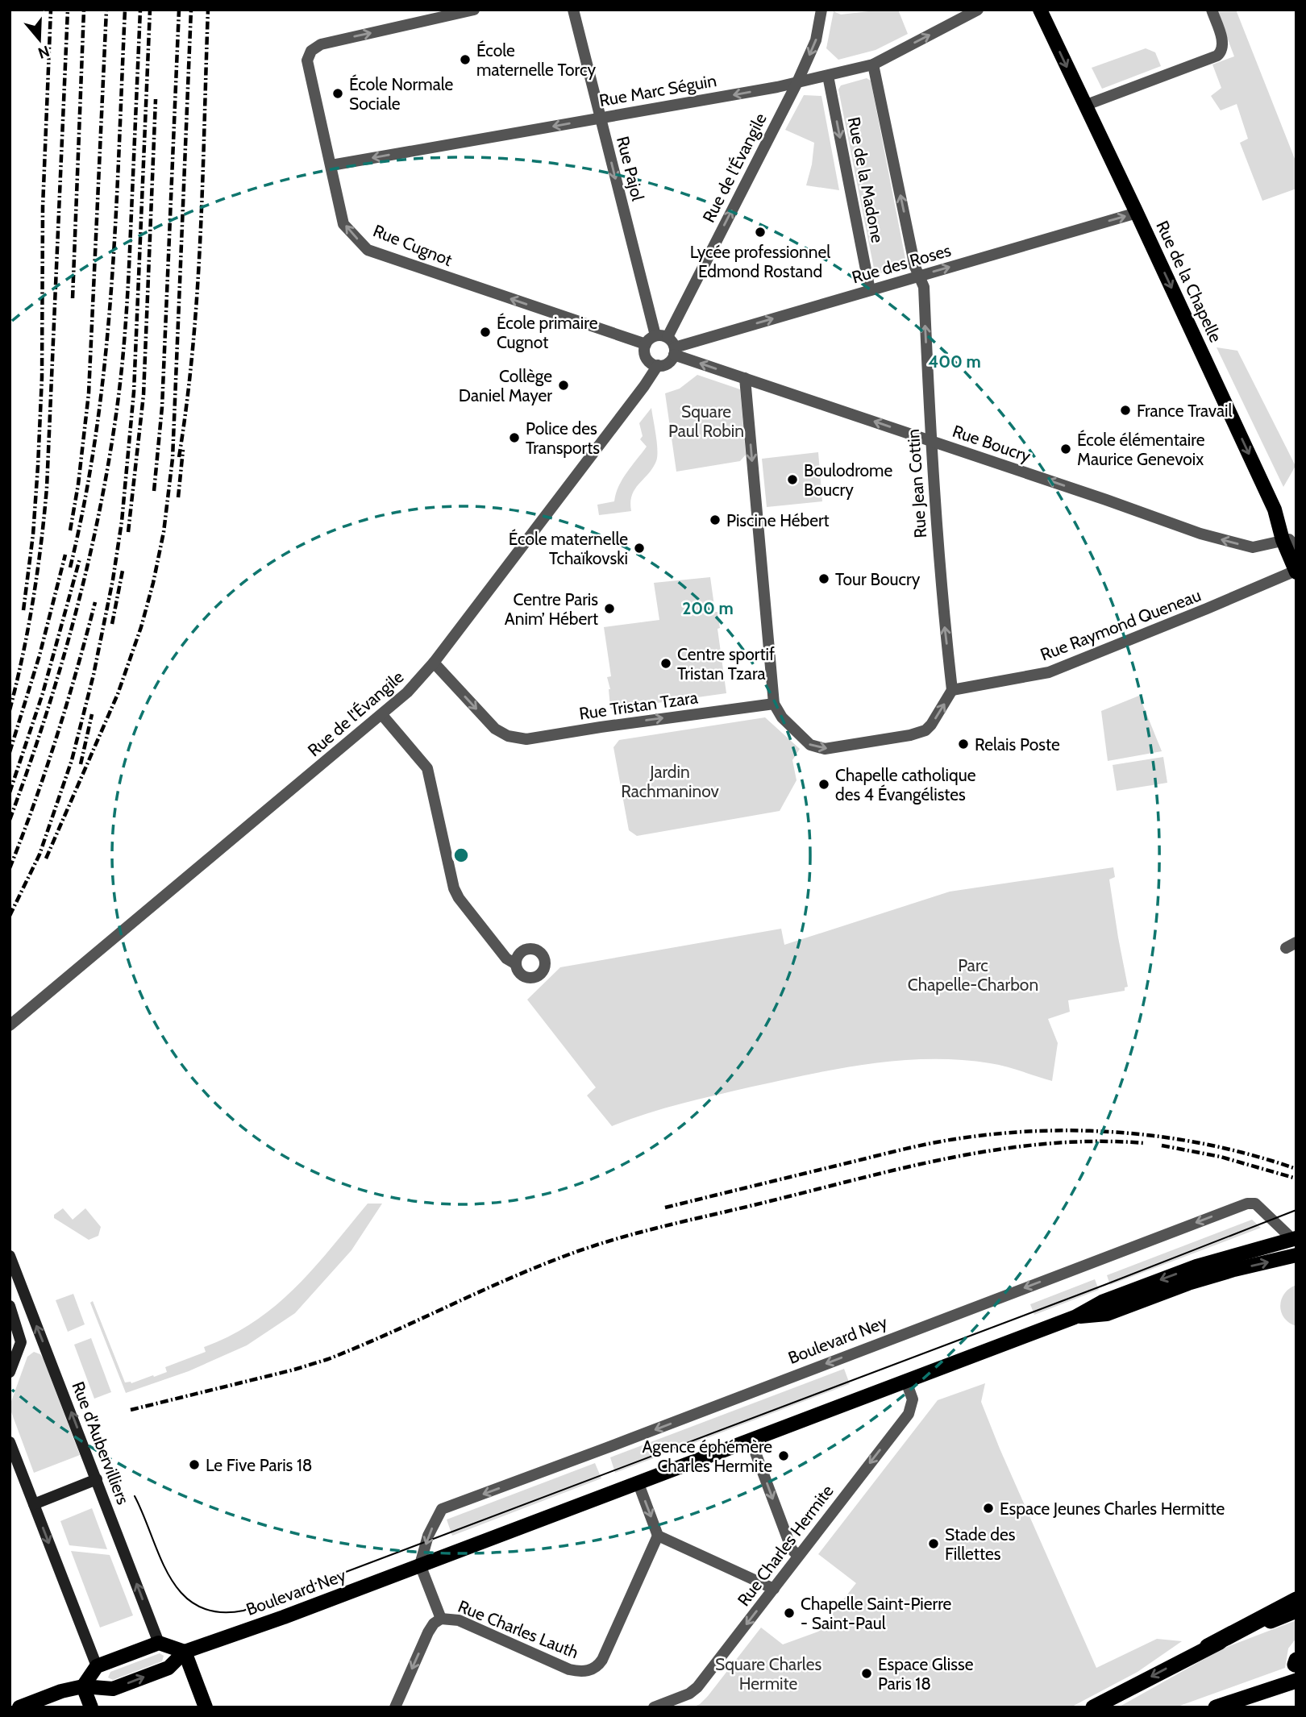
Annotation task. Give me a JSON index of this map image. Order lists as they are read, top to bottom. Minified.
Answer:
{"streets":{"main road":["Rue de la Chapelle","Boulevard Ney","Rue d'Aubervilliers"],"street":["Rue Marc Séguin","Rue de l'Évangile","Rue Pajol","Rue de la Madone","Rue Cugnot","Rue des Roses","Rue Boucry","Rue Jean Cottin","Rue Raymond Queneau","Rue Tristan Tzara","Rue Charles Hermite","Rue Charles Lauth"]},"crossings":[["Rue Marc Séguin","Rue de l'Évangile"],["Rue Marc Séguin","Rue Pajol"],["Rue Marc Séguin","Rue de la Madone"],["Rue Marc Séguin","Rue Cugnot"],["Rue de l'Évangile","Rue Pajol"],["Rue de l'Évangile","Rue Cugnot"],["Rue de l'Évangile","Rue des Roses"],["Rue de l'Évangile","Rue Boucry"],["Rue de l'Évangile","Rue Tristan Tzara"],["Rue Pajol","Rue Cugnot"],["Rue Pajol","Rue des Roses"],["Rue Pajol","Rue Boucry"],["Rue de la Madone","Rue des Roses"],["Rue de la Madone","Rue Jean Cottin"],["Rue Cugnot","Rue des Roses"],["Rue Cugnot","Rue Boucry"],["Rue des Roses","Rue de la Chapelle"],["Rue des Roses","Rue Boucry"],["Rue des Roses","Rue Jean Cottin"],["Rue de la Chapelle","Rue Boucry"],["Rue de la Chapelle","Rue Raymond Queneau"],["Rue Boucry","Rue Jean Cottin"],["Rue Jean Cottin","Rue Raymond Queneau"],["Boulevard Ney","Rue Charles Hermite"],["Boulevard Ney","Rue Charles Lauth"]],"one_way":["Rue Pajol","Rue des Roses","Rue de la Chapelle","Rue Boucry","Rue Jean Cottin","Rue Tristan Tzara","Rue Charles Hermite"],"parks":["Square Paul Robin","Jardin Rachmaninov","Parc Chapelle-Charbon","Square Charles Hermite"],"places":["École maternelle Torcy","École Normale Sociale","Lycée professionnel Edmond Rostand","École primaire Cugnot","Collège Daniel Mayer","France Travail","Police des Transports","École élémentaire Maurice Genevoix","Boulodrome Boucry","Piscine Hébert","École maternelle Tchaïkovski","Tour Boucry","Centre Paris Anim’ Hébert","Centre sportif Tristan Tzara","Relais Poste","Chapelle catholique des 4 Évangélistes","Agence éphémère Charles Hermite","Le Five Paris 18","Espace Jeunes Charles Hermitte","Stade des Fillettes","Chapelle Saint-Pierre - Saint-Paul","Espace Glisse Paris 18"],"north":"bottom","rings":["400 m","200 m"]}
